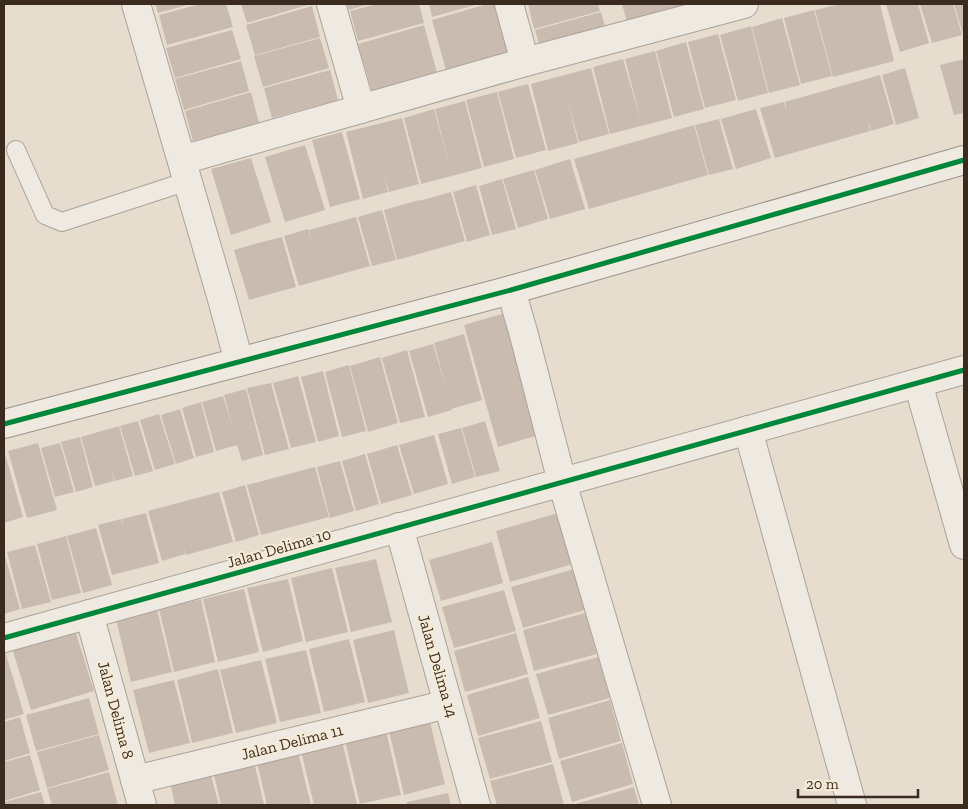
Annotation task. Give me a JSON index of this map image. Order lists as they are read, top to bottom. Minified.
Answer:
{"streets":{"street":["Jalan Delima 10","Jalan Delima 14","Jalan Delima 8","Jalan Delima 11"]},"crossings":[["Jalan Delima 10","Jalan Delima 14"],["Jalan Delima 10","Jalan Delima 8"],["Jalan Delima 14","Jalan Delima 11"],["Jalan Delima 8","Jalan Delima 11"]],"scale_bar":"20 m"}
